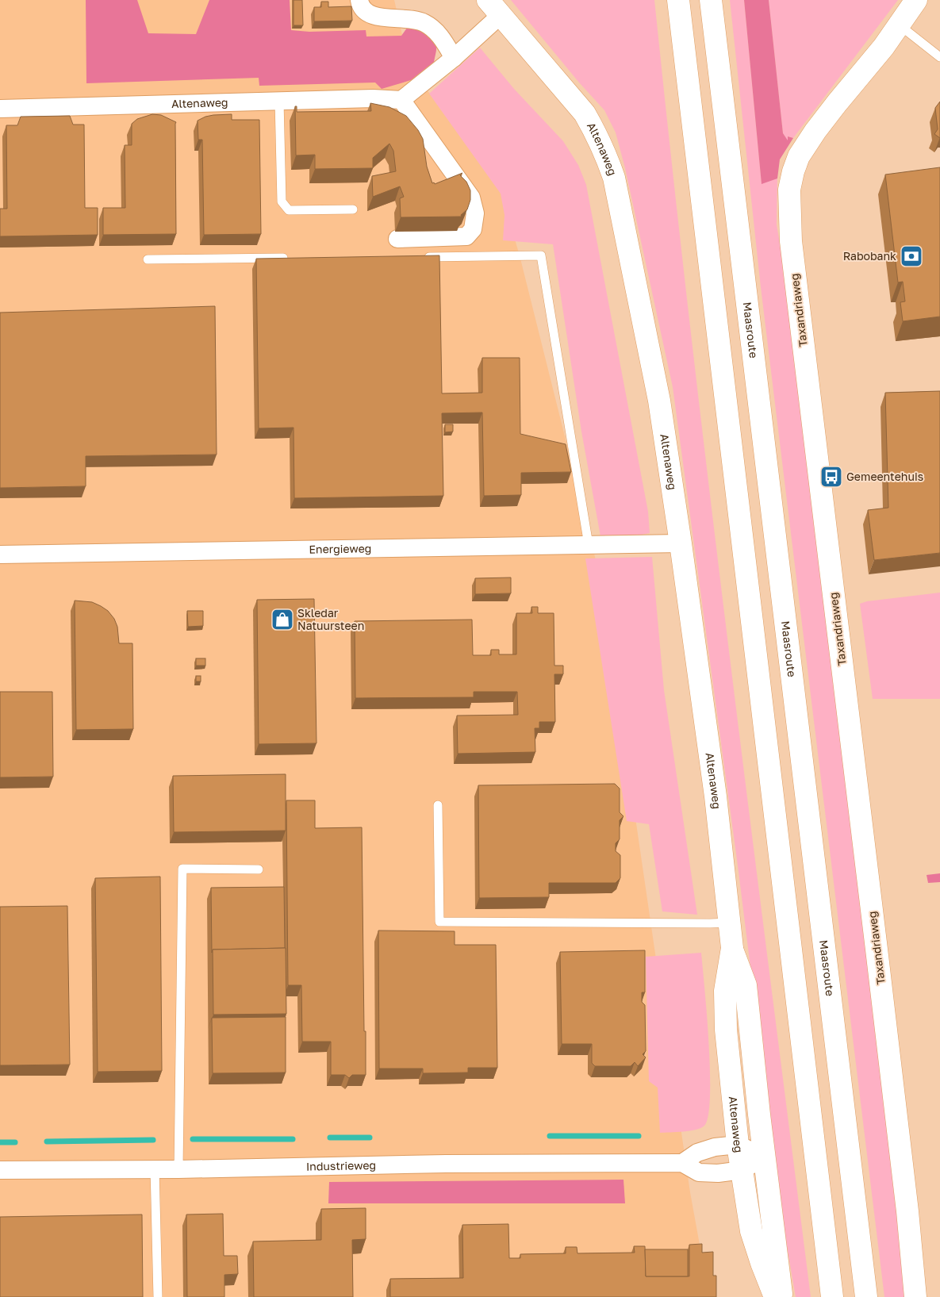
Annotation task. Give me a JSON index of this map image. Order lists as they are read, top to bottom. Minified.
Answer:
{"streets":{"main road":["Altenaweg","Taxandriaweg","Maasroute"],"street":["Energieweg","Industrieweg"]},"crossings":[["Altenaweg","Energieweg"],["Altenaweg","Industrieweg"]],"places":{"bank":["Rabobank"],"bus stop":["Gemeentehuis"],"shop":["Skledar Natuursteen"]}}
